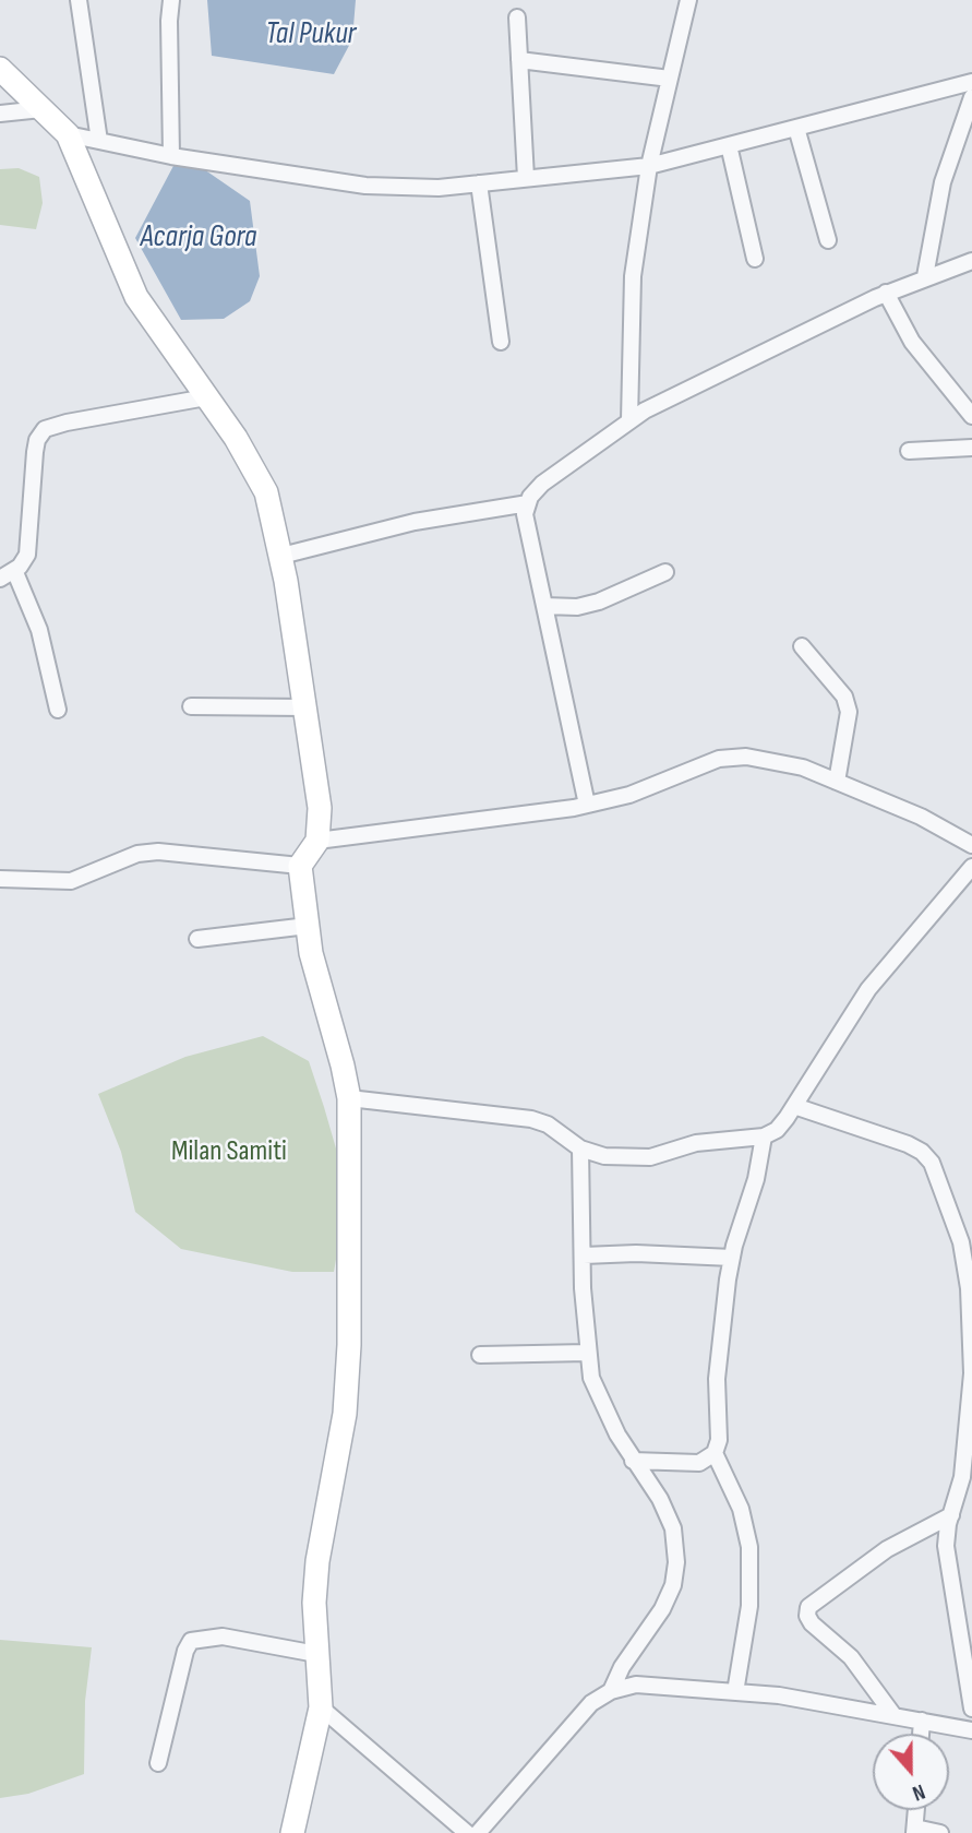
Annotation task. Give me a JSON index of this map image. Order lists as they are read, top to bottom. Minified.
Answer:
{"water":["Tal Pukur","Acarja Gora"],"parks":["Milan Samiti"],"north":"bottom"}
